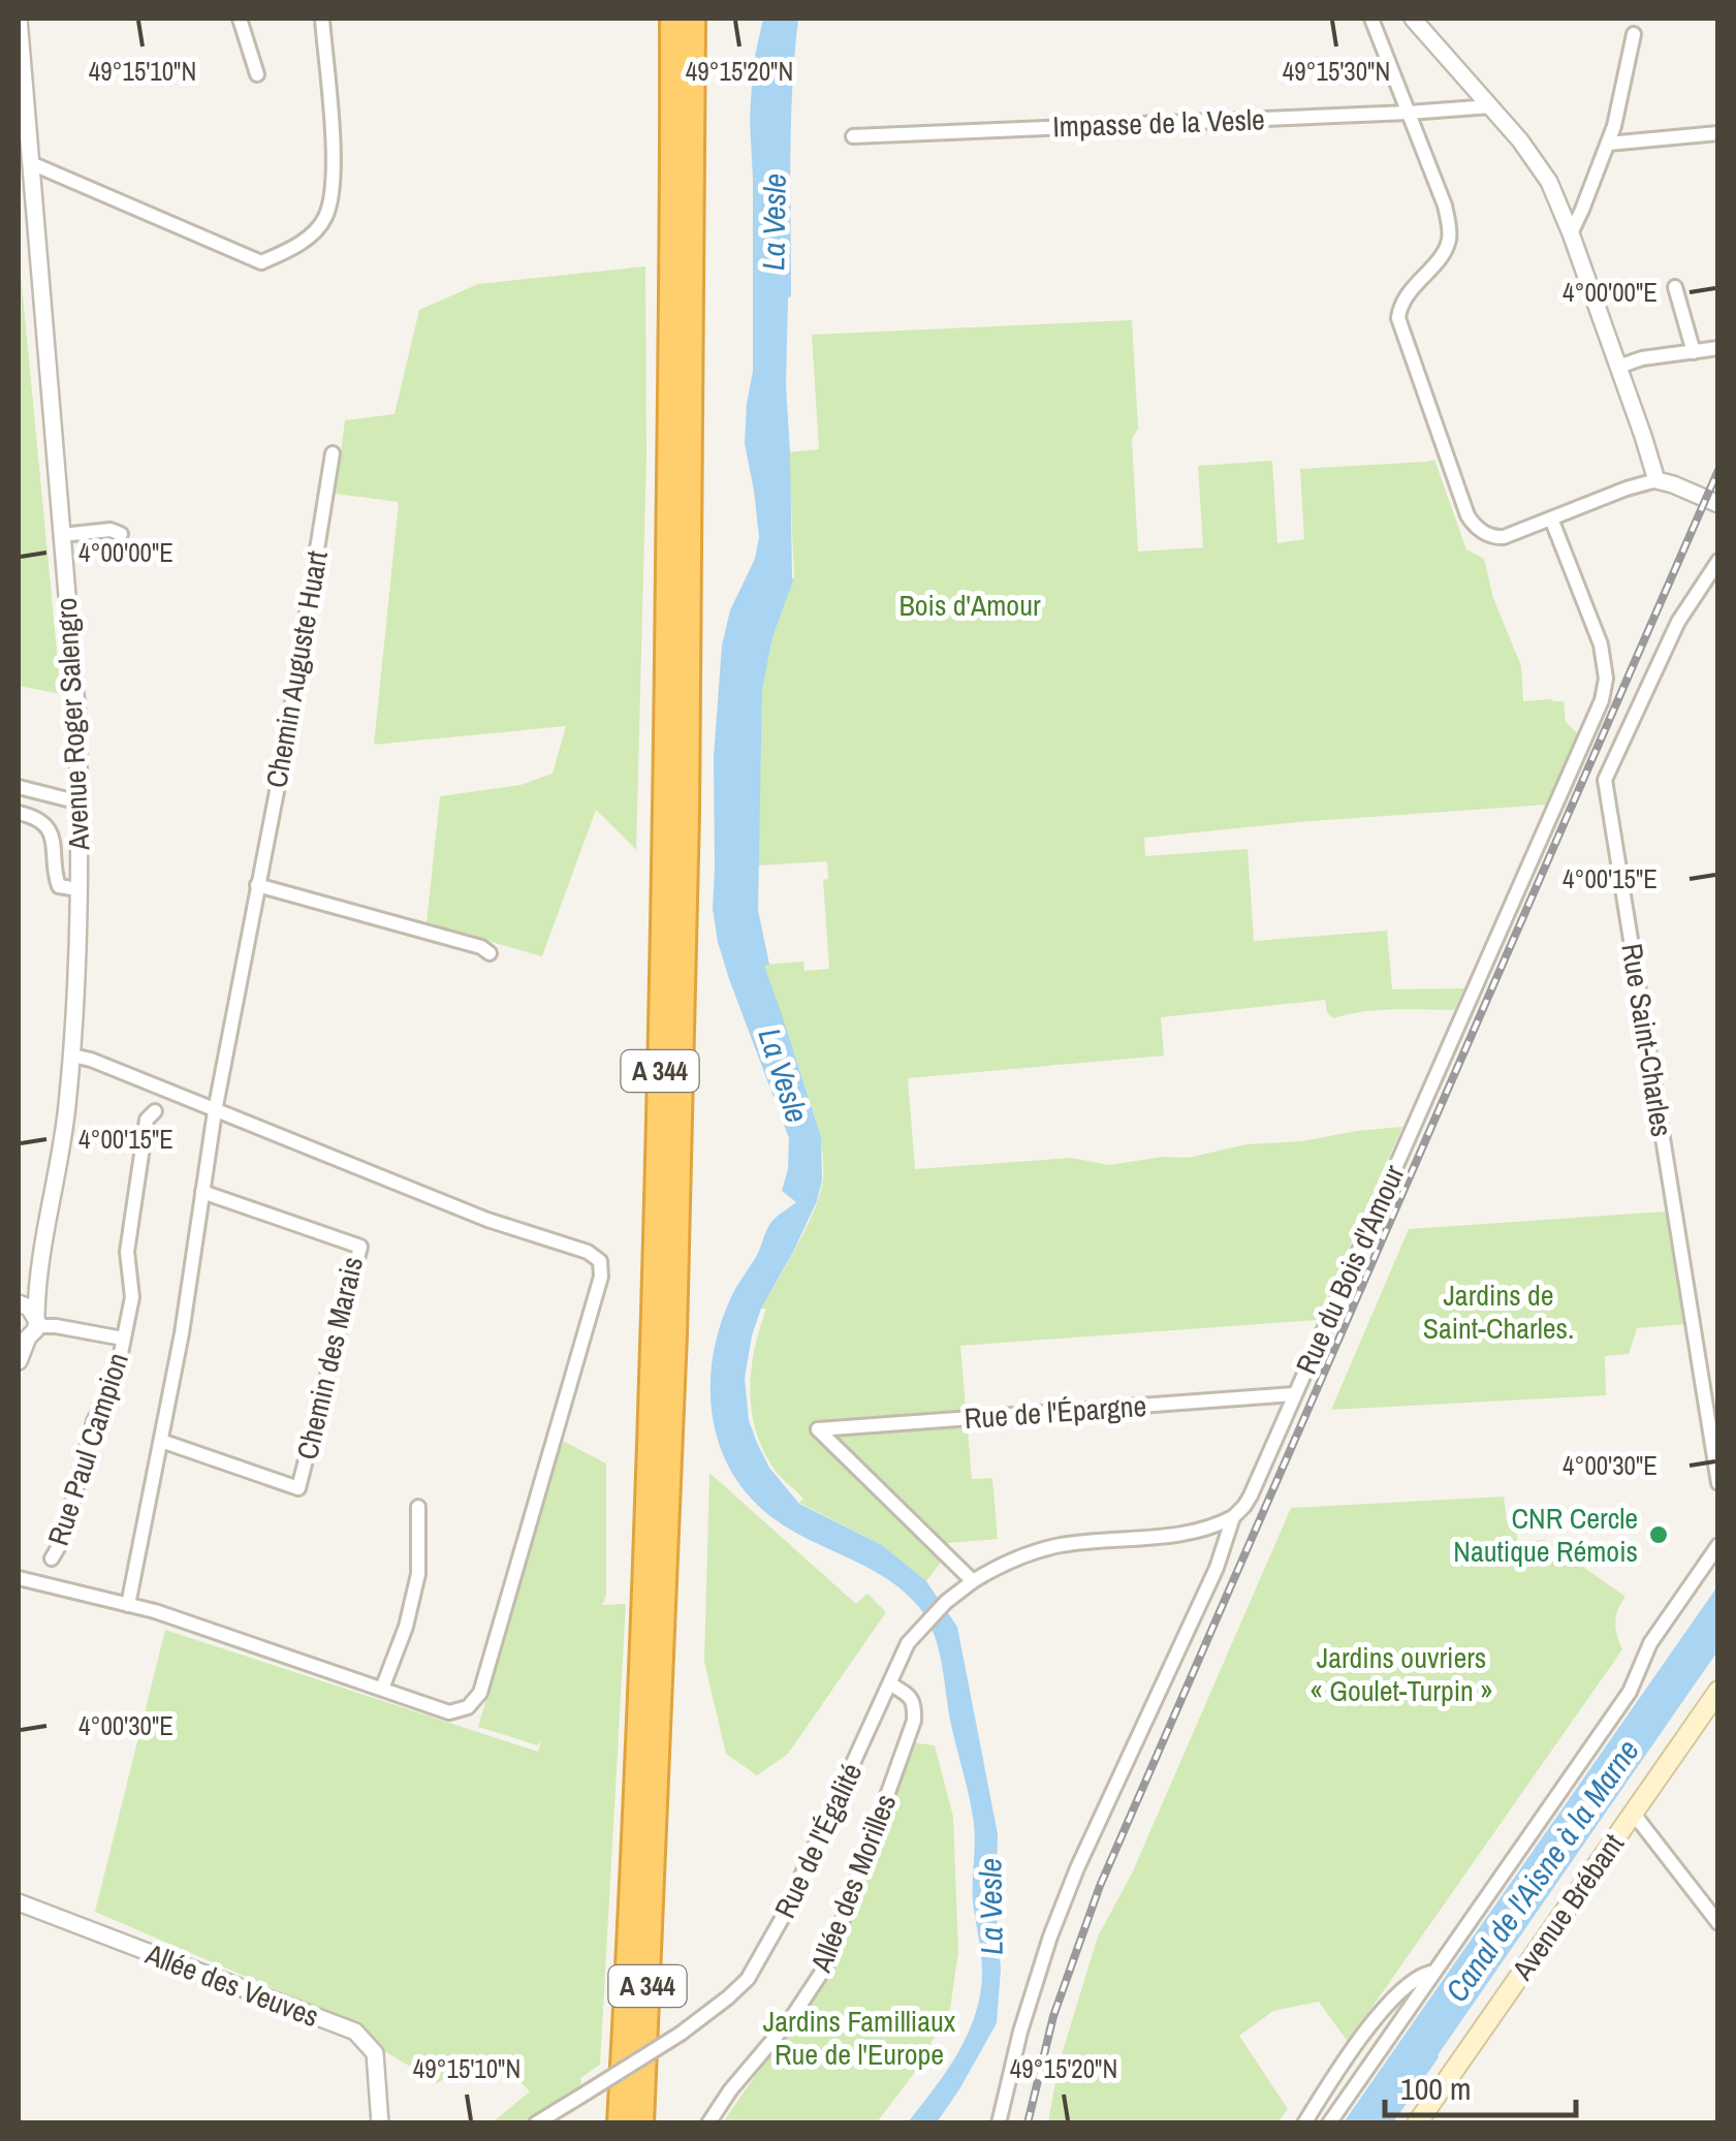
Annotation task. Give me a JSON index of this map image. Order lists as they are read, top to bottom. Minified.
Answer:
{"streets":{"highway":["A 344"],"main road":["Avenue Brébant"],"street":["Impasse de la Vesle","Chemin Auguste Huart","Avenue Roger Salengro","Rue Saint-Charles","Rue du Bois d'Amour","Chemin des Marais","Rue de l'Épargne","Rue Paul Campion","Rue de l'Égalité","Allée des Morilles","Allée des Veuves"]},"crossings":[["Avenue Roger Salengro","Rue Paul Campion"],["Rue du Bois d'Amour","Rue de l'Épargne"],["Rue de l'Épargne","Rue de l'Égalité"],["Rue de l'Égalité","Allée des Morilles"]],"water":["La Vesle","Canal de l'Aisne à la Marne"],"parks":["Bois d'Amour","Jardins de Saint-Charles.","Jardins ouvriers « Goulet-Turpin »","Jardins Familliaux Rue de l'Europe"],"places":["CNR Cercle Nautique Rémois"],"scale_bar":"100 m","coordinates":["49°15'10\"N","49°15'20\"N","49°15'30\"N","4°00'00\"E","4°00'15\"E","4°00'30\"E"]}
